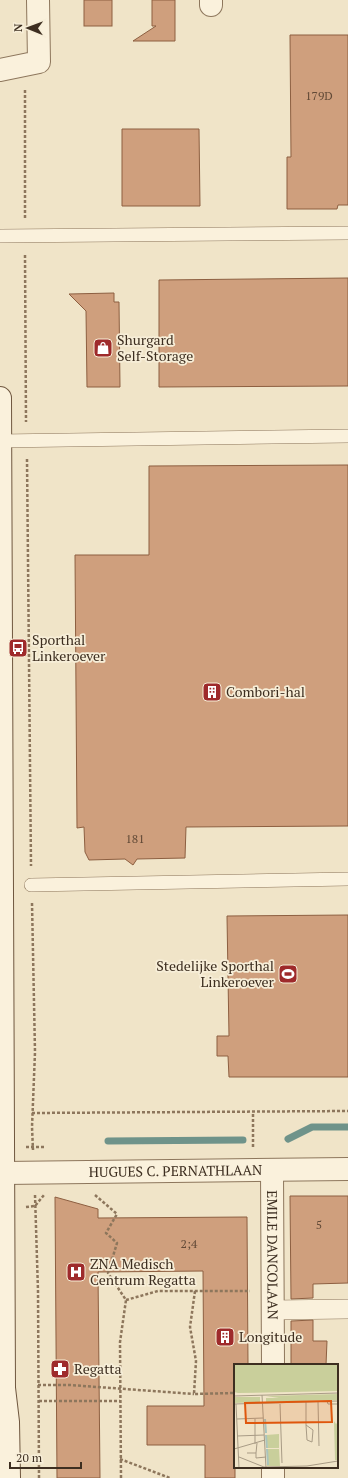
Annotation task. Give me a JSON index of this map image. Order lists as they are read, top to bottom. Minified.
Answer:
{"streets":{"main road":["HUGUES C. PERNATHLAAN","EMILE DANCOLAAN"]},"crossings":[["HUGUES C. PERNATHLAAN","EMILE DANCOLAAN"]],"places":{"shop":["Shurgard Self-Storage"],"bus stop":["Sporthal Linkeroever"],"building":["Combori-hal","Longitude"],"sports":["Stedelijke Sporthal Linkeroever"],"hospital":["ZNA Medisch Centrum Regatta"],"pharmacy":["Regatta"]},"house_numbers":["179D","181","5","2;4"],"scale_bar":"20 m","north":"left"}
